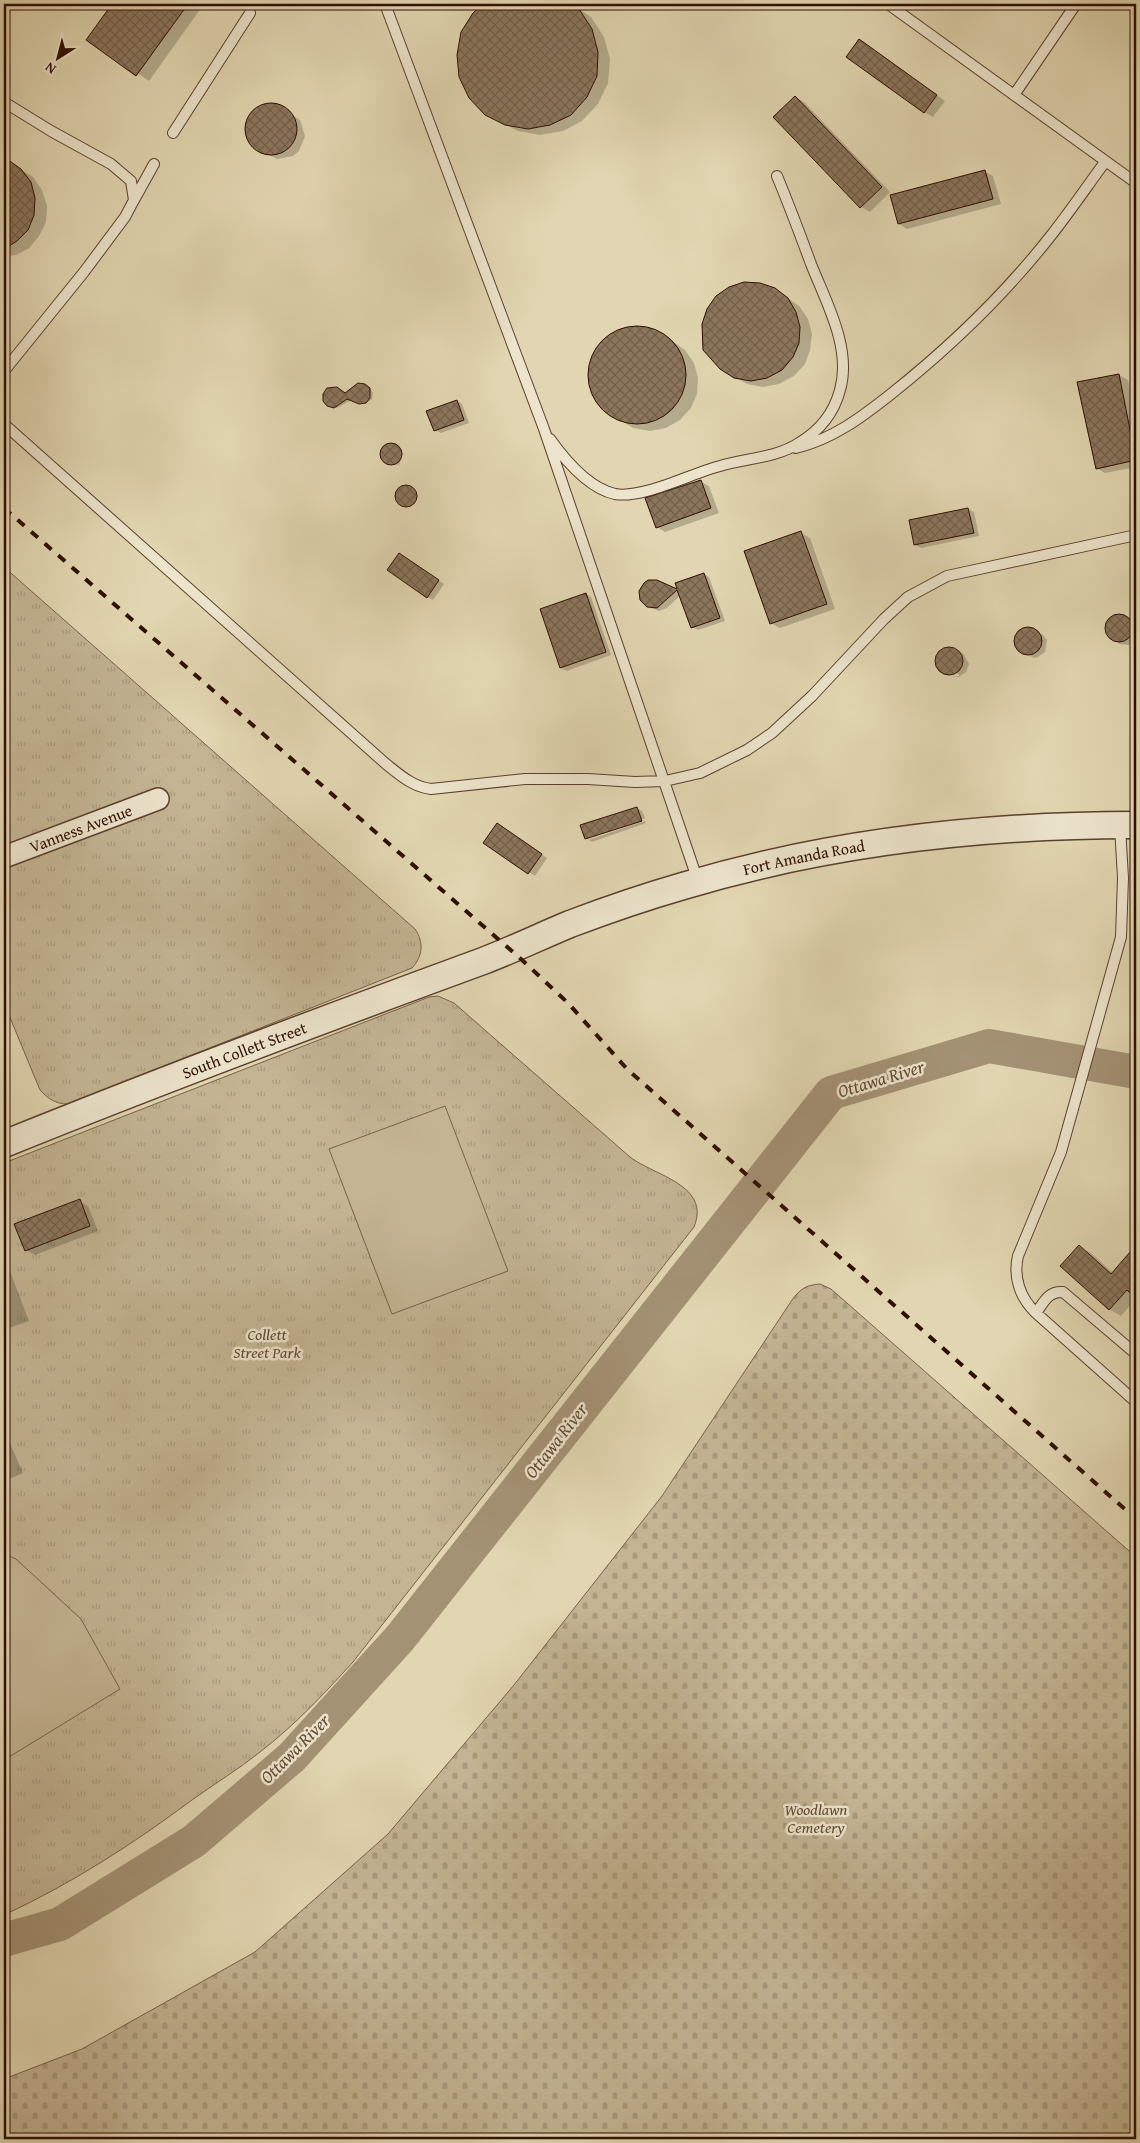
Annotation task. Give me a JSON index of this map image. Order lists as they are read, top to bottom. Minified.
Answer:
{"streets":{"street":["Vanness Avenue","Fort Amanda Road","South Collett Street"]},"crossings":[["Fort Amanda Road","South Collett Street"]],"water":["Ottawa River"],"parks":["Collett Street Park","Woodlawn Cemetery"],"north":"bottom left"}
